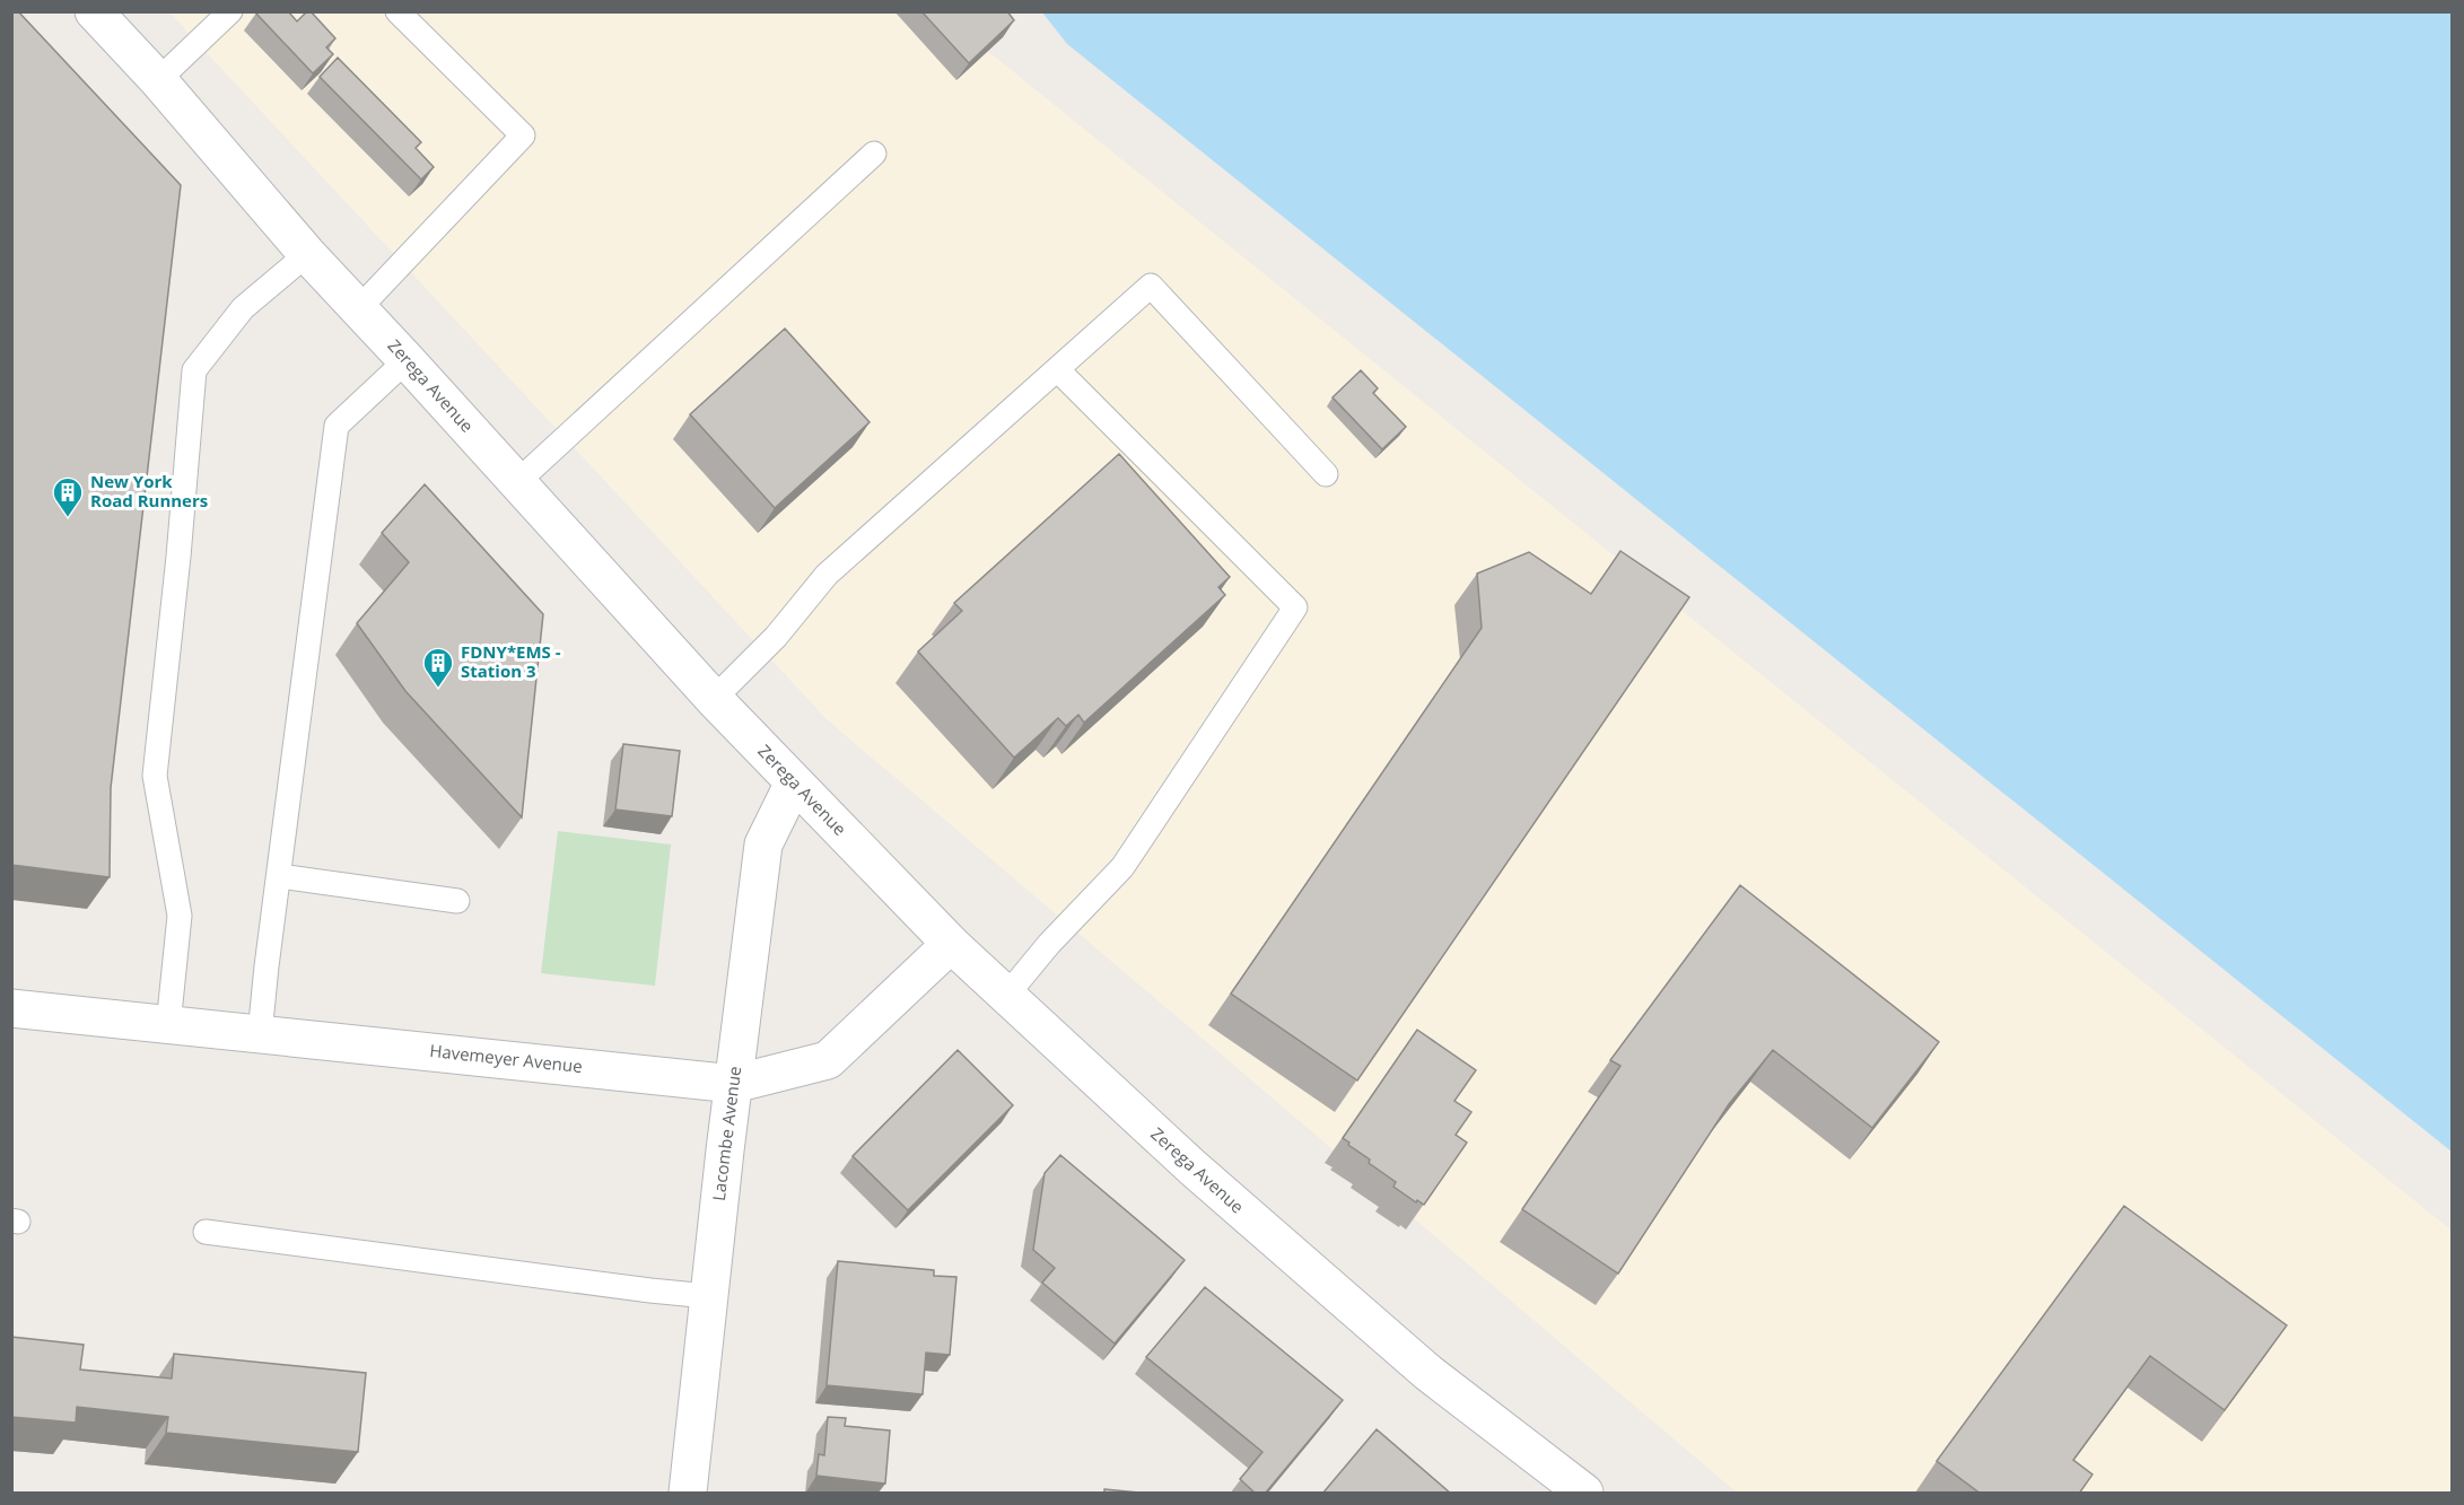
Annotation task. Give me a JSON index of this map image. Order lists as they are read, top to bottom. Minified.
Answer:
{"streets":{"street":["Zerega Avenue","Havemeyer Avenue","Lacombe Avenue"]},"crossings":[["Zerega Avenue","Havemeyer Avenue"],["Zerega Avenue","Lacombe Avenue"],["Havemeyer Avenue","Lacombe Avenue"]],"places":{"building":["New York Road Runners","FDNY*EMS - Station 3"]}}
